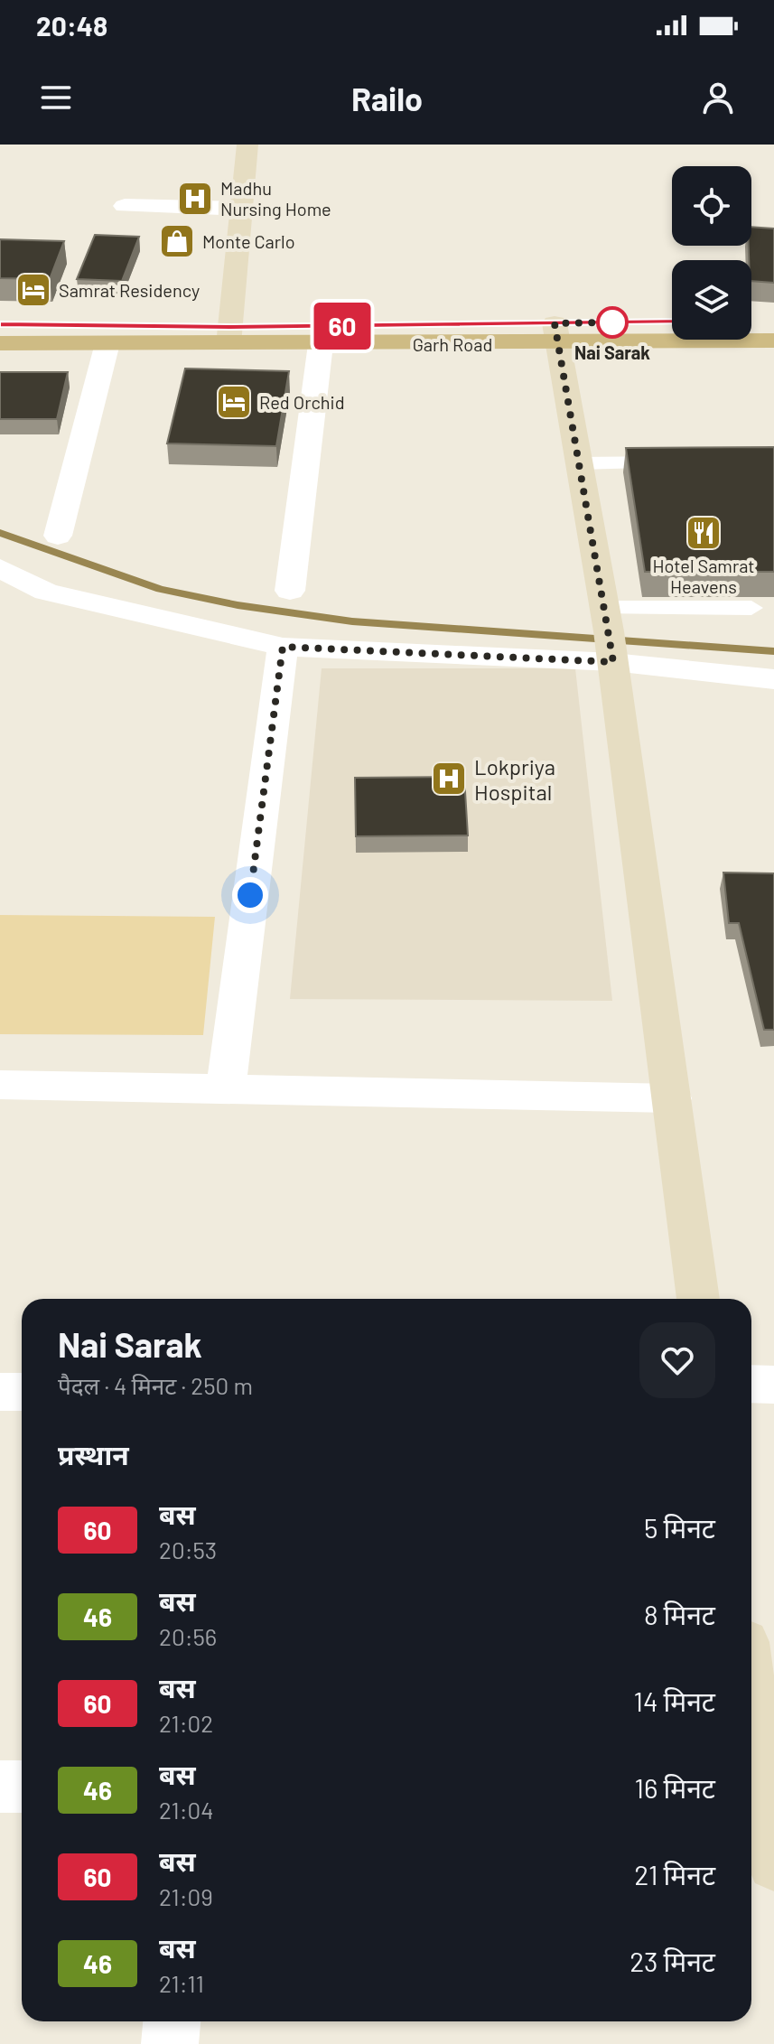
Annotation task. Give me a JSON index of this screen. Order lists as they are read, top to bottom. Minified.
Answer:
{"streets":{"main road":["Garh Road"]},"places":{"hospital":["Madhu Nursing Home","Lokpriya Hospital"],"shop":["Monte Carlo"],"hotel":["Samrat Residency","Red Orchid"],"other":["Nai Sarak"],"restaurant":["Hotel Samrat Heavens"]},"lines":["bus line 60"],"page":{"status":"20:48","header":"Railo","on_map":"60","heading":[["Nai Sarak","पैदल · 4 मिनट · 250 m"],"प्रस्थान"],"list":[{"mark":"60","name":"बस","note":"20:53","value":"5 मिनट"},{"mark":"46","name":"बस","note":"20:56","value":"8 मिनट"},{"mark":"60","name":"बस","note":"21:02","value":"14 मिनट"},{"mark":"46","name":"बस","note":"21:04","value":"16 मिनट"},{"mark":"60","name":"बस","note":"21:09","value":"21 मिनट"},{"mark":"46","name":"बस","note":"21:11","value":"23 मिनट"}]}}
